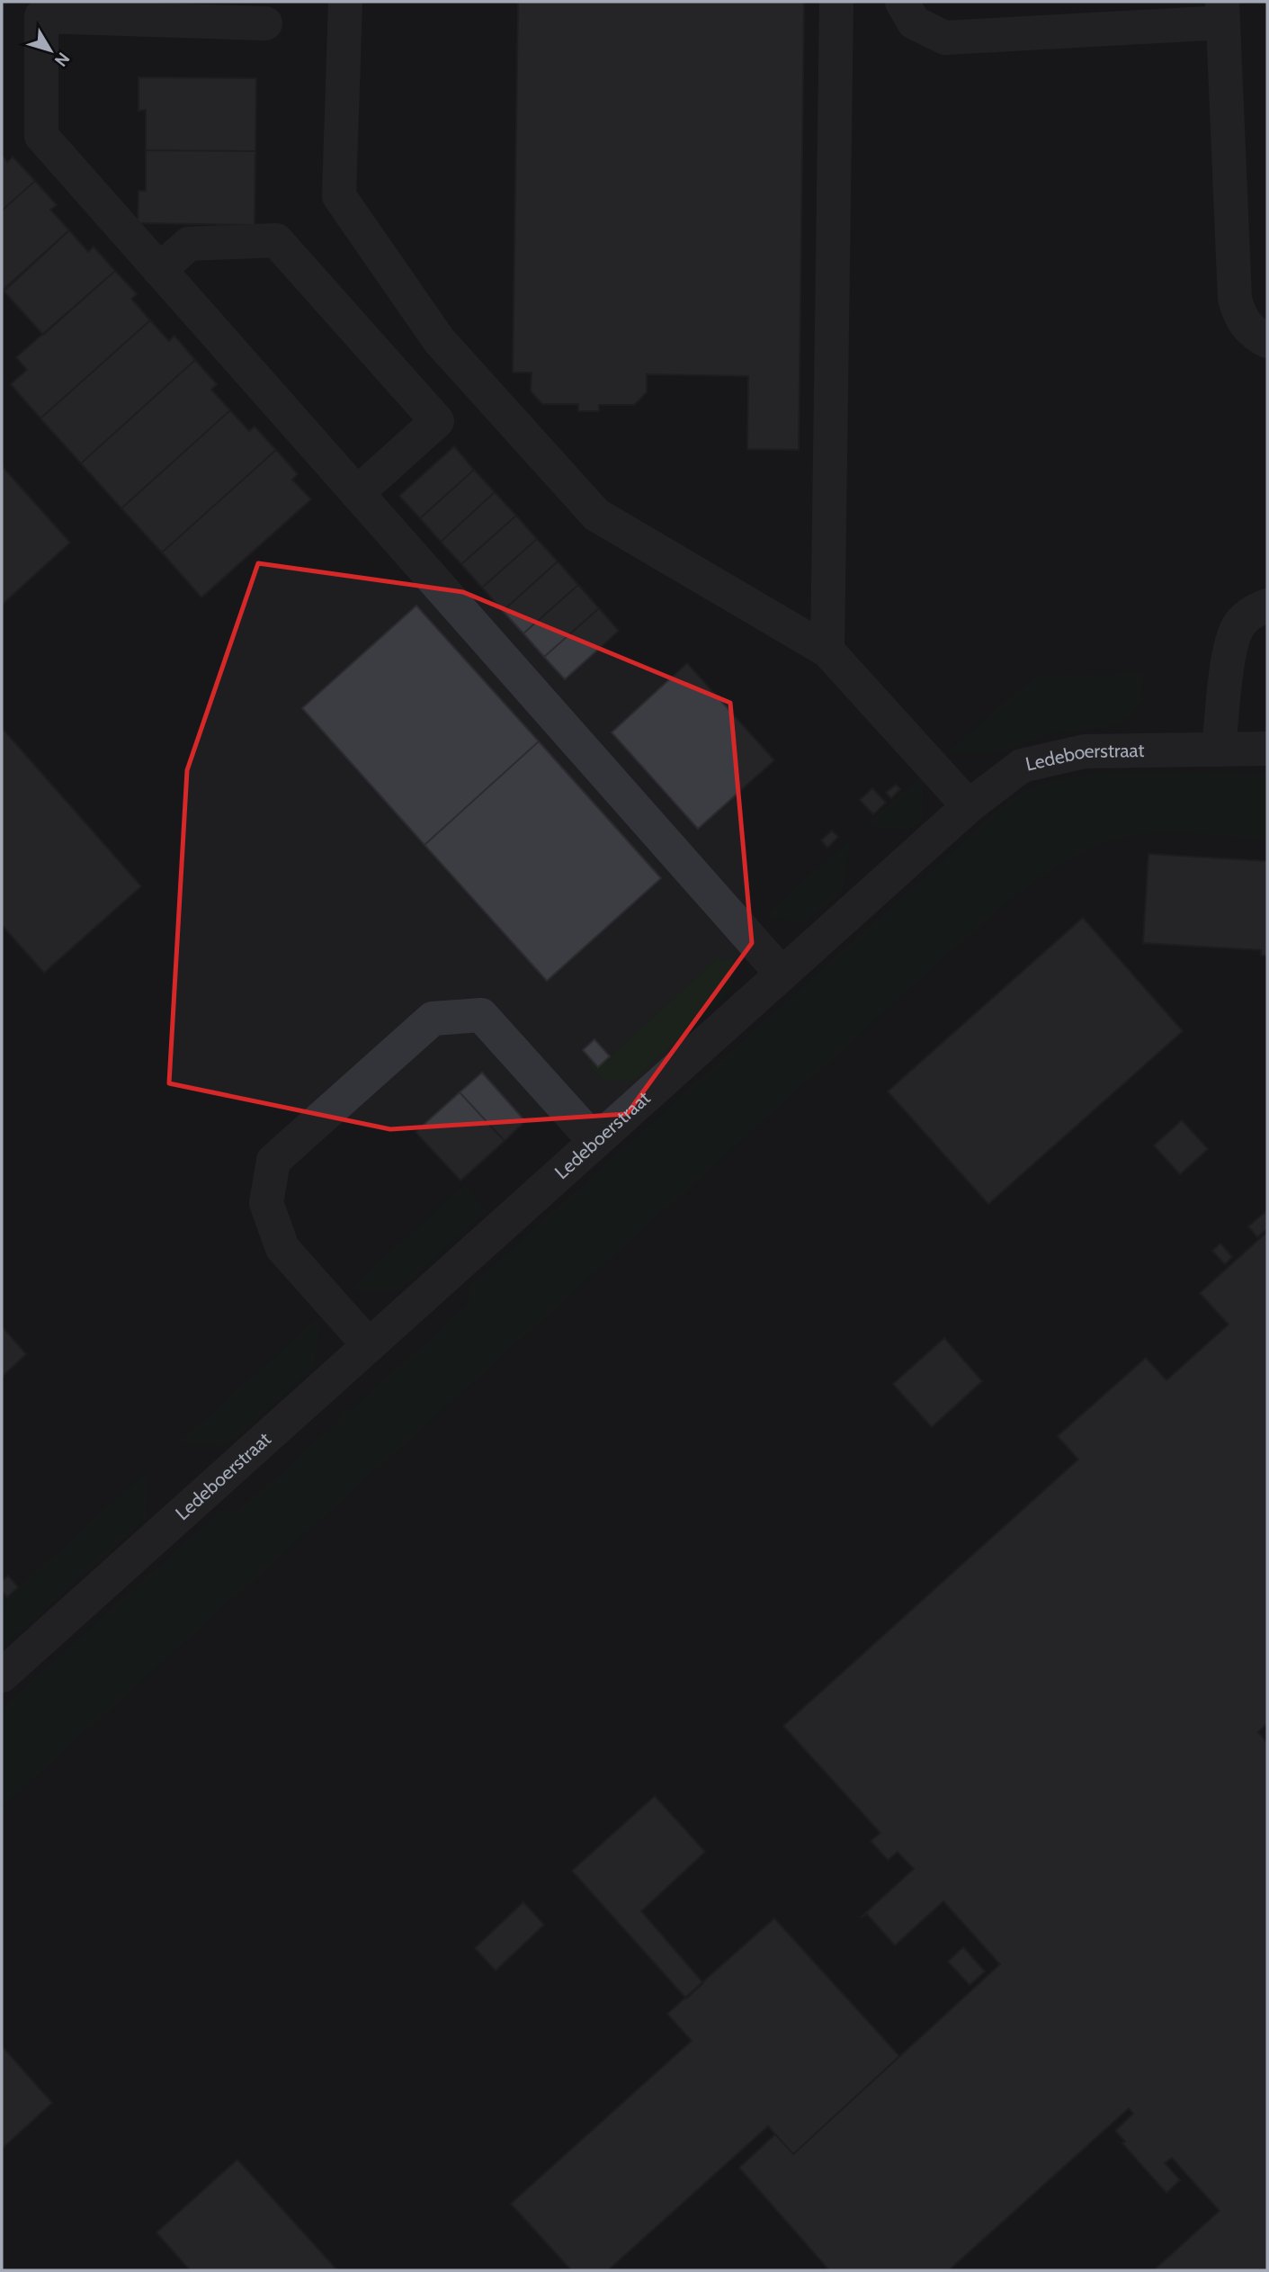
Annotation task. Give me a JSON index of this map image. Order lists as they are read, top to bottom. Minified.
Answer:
{"streets":{"street":["Ledeboerstraat"]},"north":"bottom right"}
